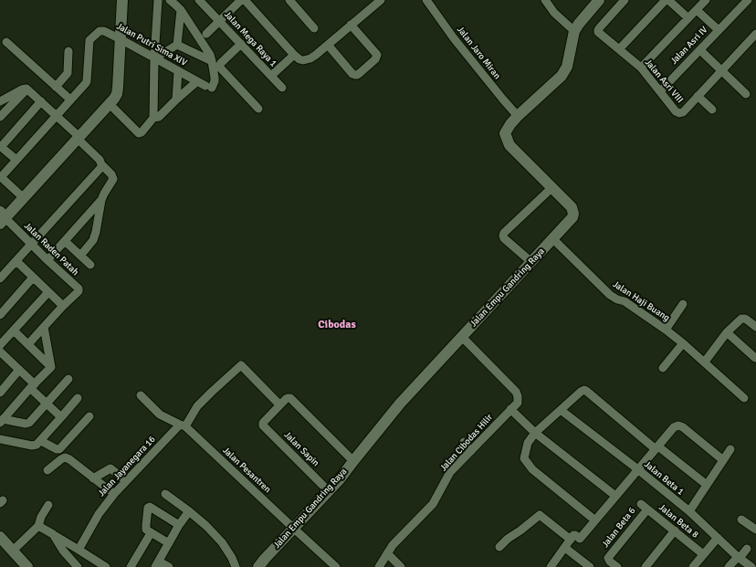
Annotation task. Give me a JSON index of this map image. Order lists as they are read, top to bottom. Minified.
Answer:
{"streets":{"street":["Jalan Mega Raya 1","Jalan Putri Sima XIV","Jalan Asri IV","Jalan Jaro Miran","Jalan Asri VIII","Jalan Raden Patah","Jalan Empu Gandring Raya","Jalan Haji Buang","Jalan Cibodas Hilir","Jalan Sapin","Jalan Jayanegara 16","Jalan Pesantren","Jalan Beta 1","Jalan Beta 8","Jalan Beta 6"]},"crossings":[["Jalan Asri IV","Jalan Asri VIII"],["Jalan Jaro Miran","Jalan Empu Gandring Raya"],["Jalan Empu Gandring Raya","Jalan Haji Buang"],["Jalan Empu Gandring Raya","Jalan Cibodas Hilir"],["Jalan Empu Gandring Raya","Jalan Sapin"],["Jalan Empu Gandring Raya","Jalan Pesantren"],["Jalan Sapin","Jalan Jayanegara 16"],["Jalan Jayanegara 16","Jalan Pesantren"],["Jalan Beta 8","Jalan Beta 6"]],"districts":["Cibodas"]}
